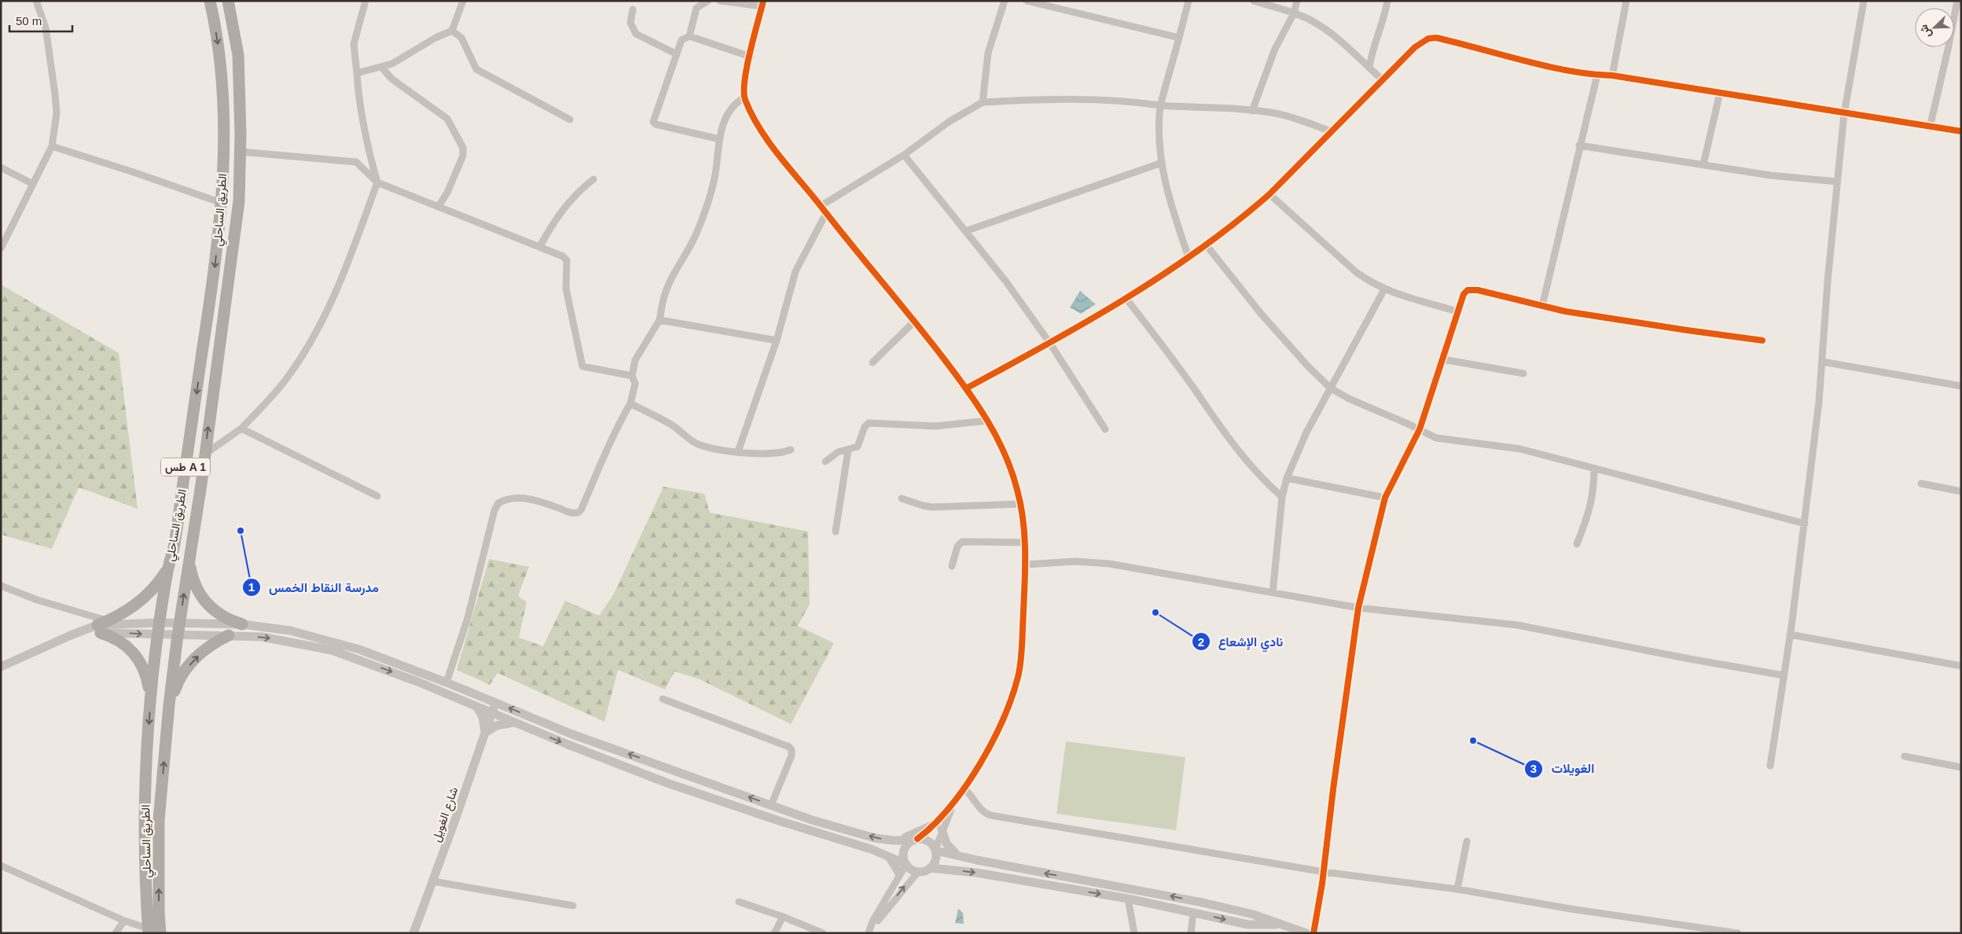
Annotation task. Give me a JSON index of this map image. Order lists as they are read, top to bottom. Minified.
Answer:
{"streets":{"highway":["الطريق الساحلي","طس A 1"],"street":["شارع الغويل"]},"places":["مدرسة النقاط الخمس","نادي الإشعاع","الغويلات"],"scale_bar":"50 m","north":"bottom left"}
